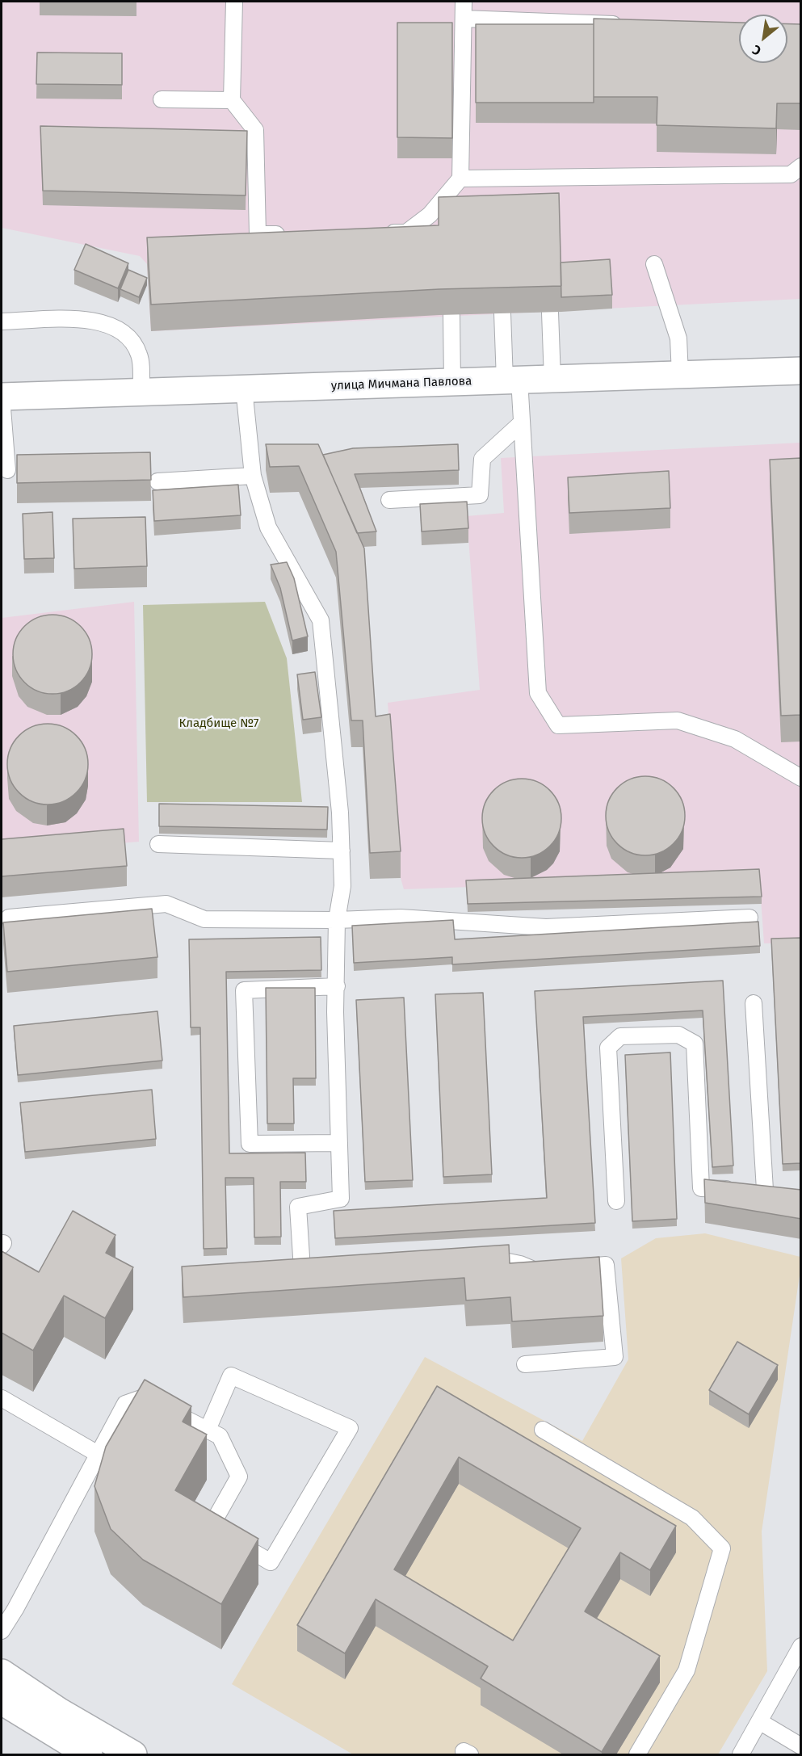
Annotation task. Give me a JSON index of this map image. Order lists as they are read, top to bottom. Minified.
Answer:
{"streets":{"street":["улица Мичмана Павлова"]},"parks":["Кладбище №7"],"north":"bottom left"}
